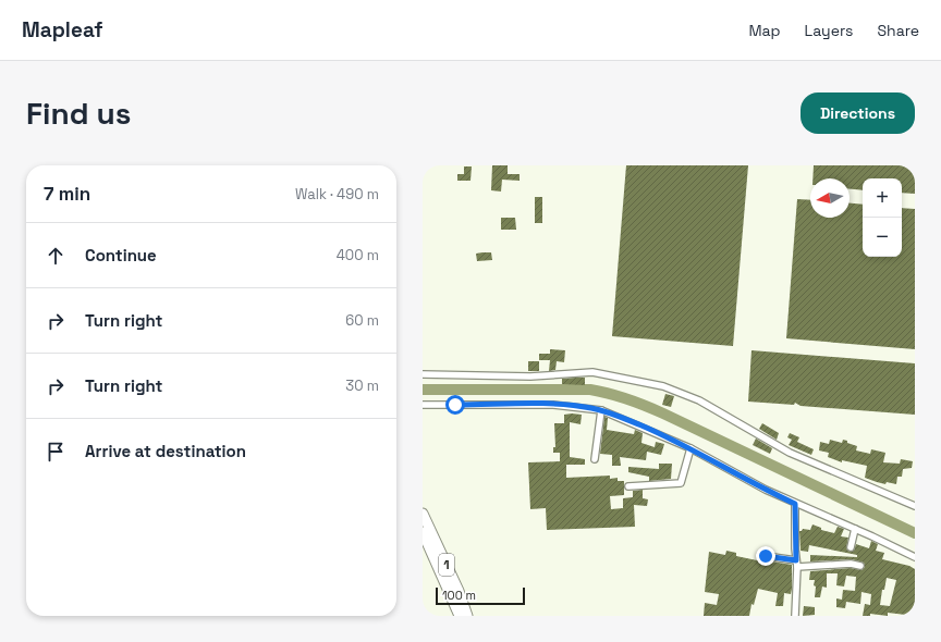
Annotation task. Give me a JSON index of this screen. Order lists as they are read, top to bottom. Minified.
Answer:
{"streets":{"highway":["1"]},"scale_bar":"100 m","north":"left","page":{"header":"Mapleaf","nav":["Map","Layers","Share"],"buttons":"Directions","title":"Find us","heading":["7 min","Walk · 490 m"],"map_buttons":["+","−"],"list":[["Continue","400 m"],["Turn right","60 m"],["Turn right","30 m"],"Arrive at destination"],"scale":"100 m"}}
